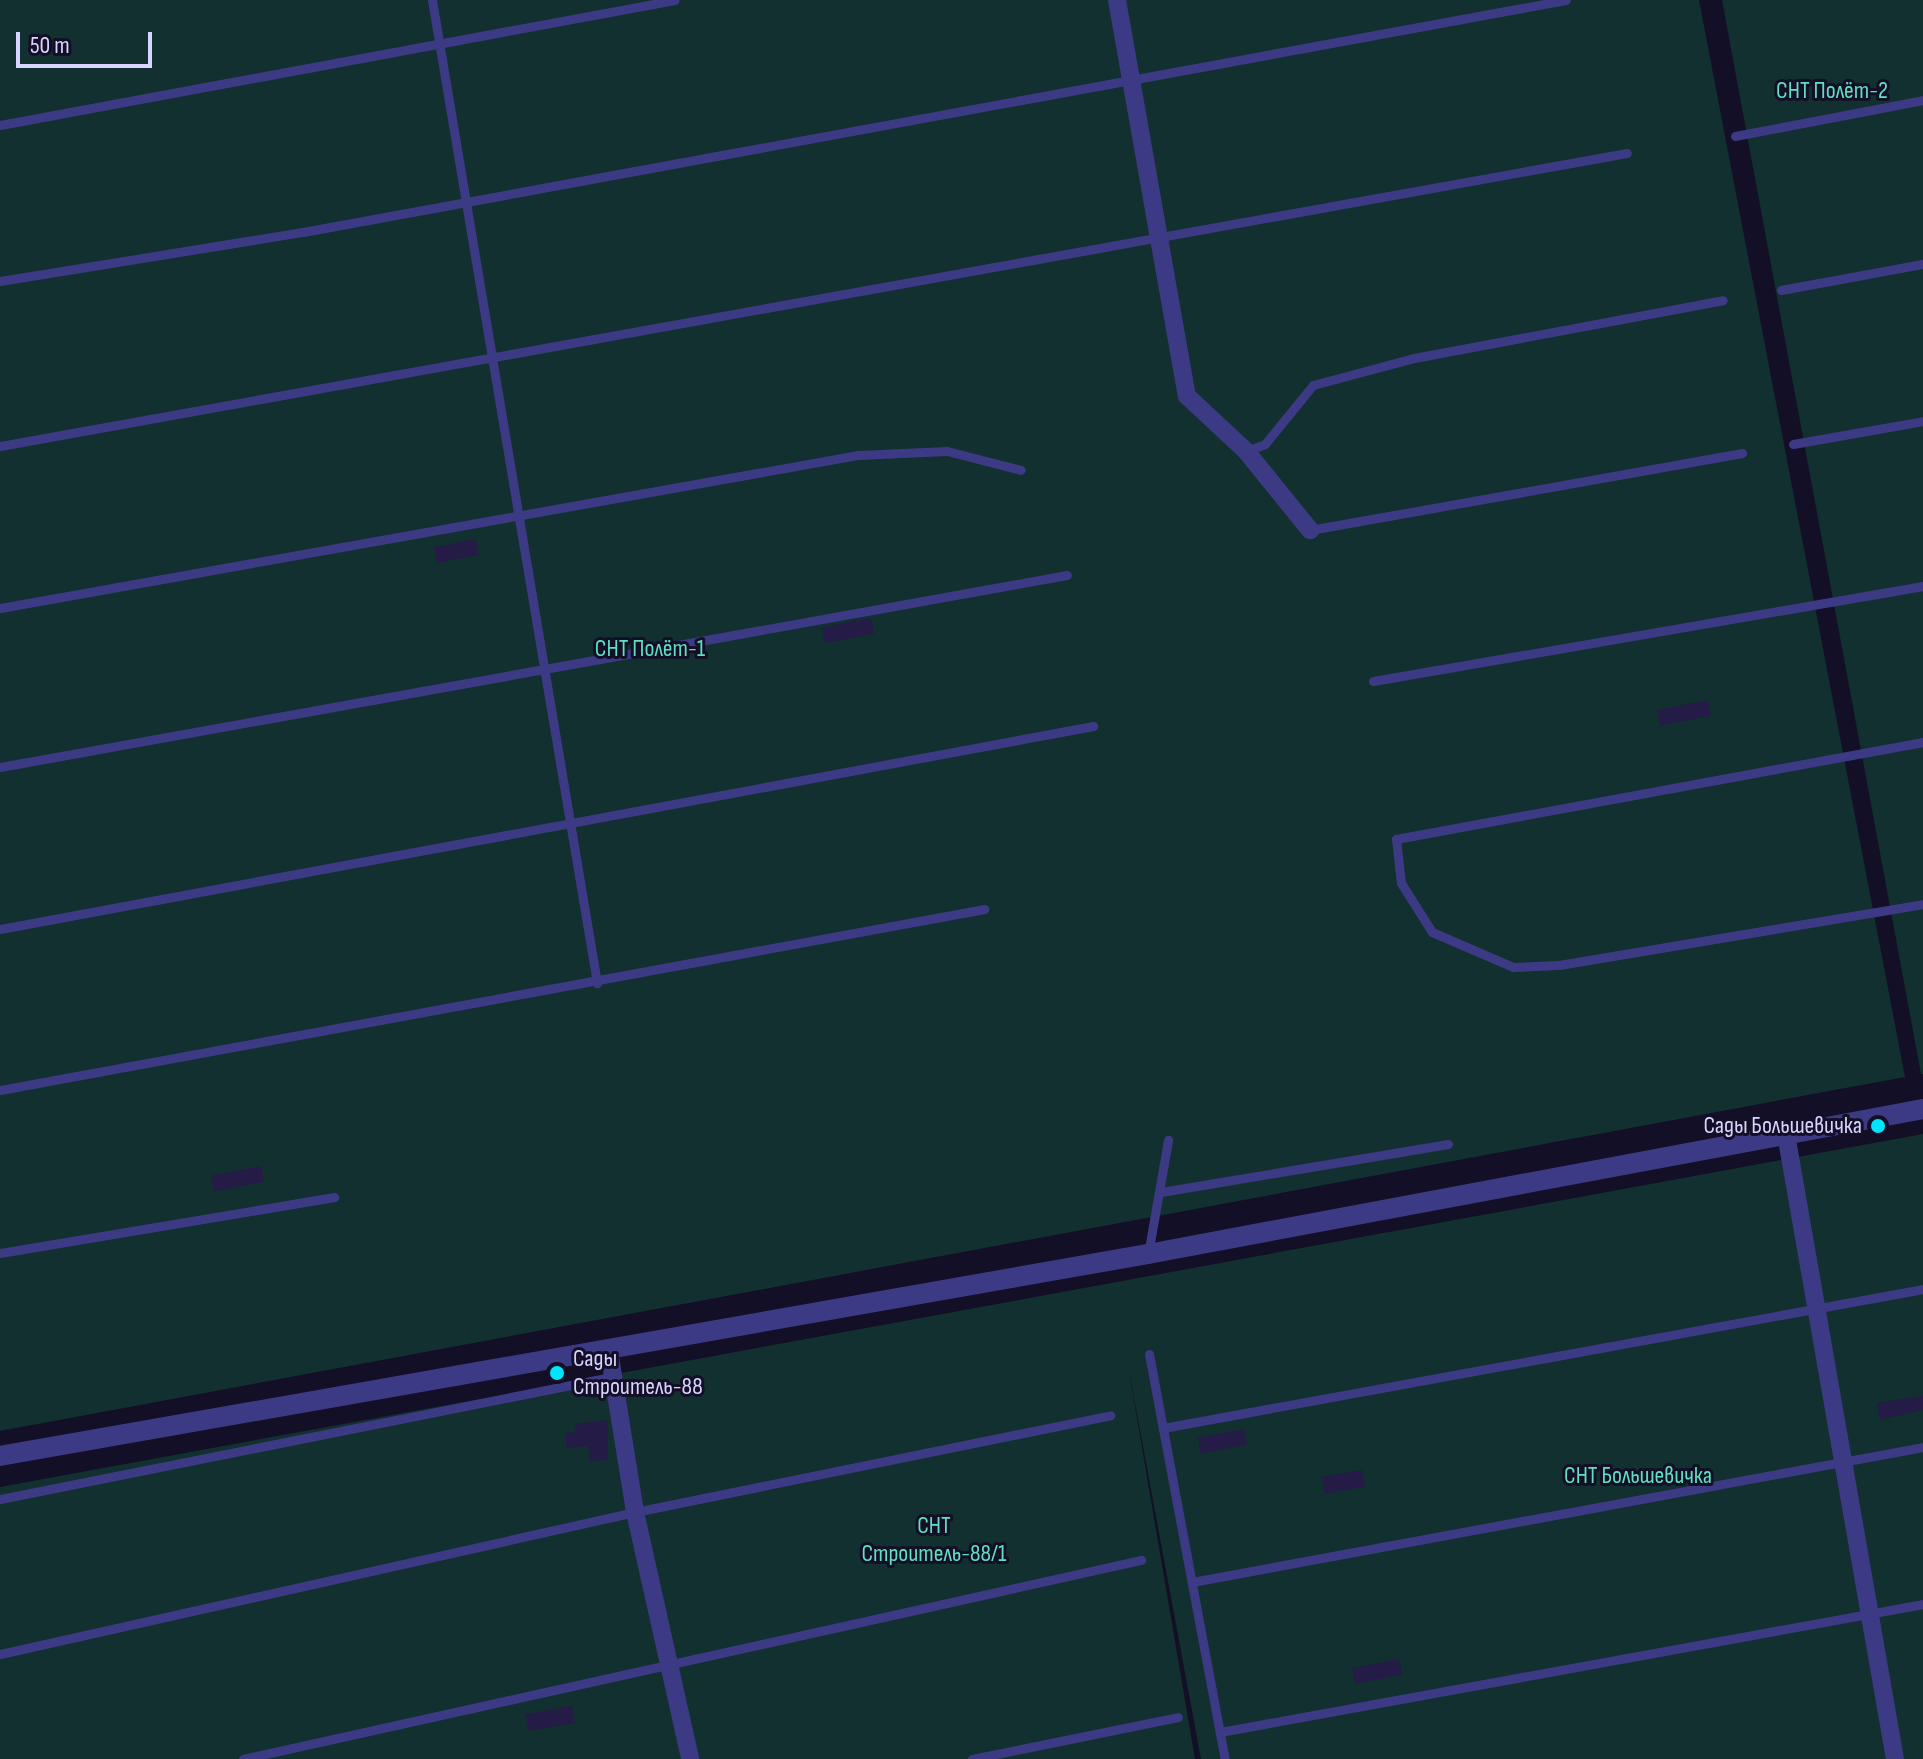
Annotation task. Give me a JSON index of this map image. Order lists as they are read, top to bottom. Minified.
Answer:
{"parks":["СНТ Полёт-2","СНТ Полёт-1","СНТ Большевичка","СНТ Строитель-88/1"],"places":["Сады Большевичка","Сады Строитель-88"],"scale_bar":"50 m"}
